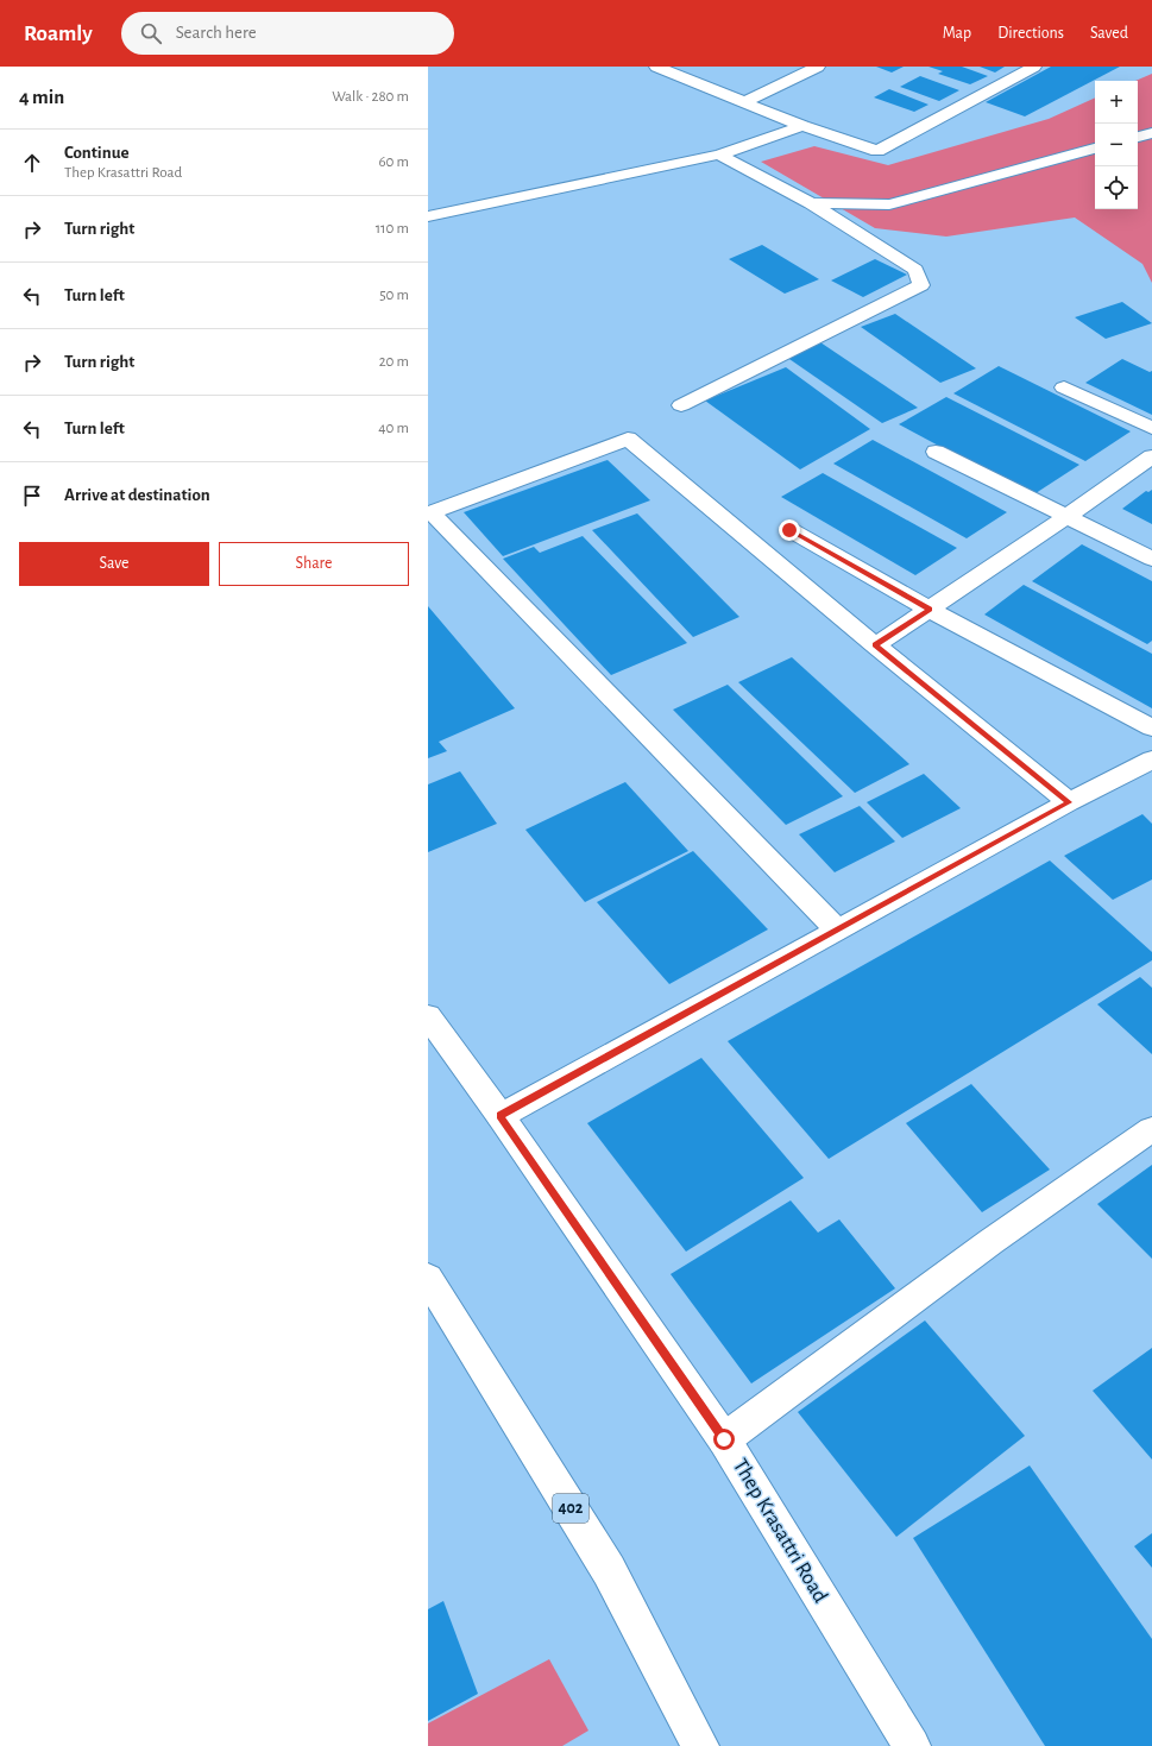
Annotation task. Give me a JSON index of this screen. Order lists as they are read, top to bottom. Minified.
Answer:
{"streets":{"street":["402","Thep Krasattri Road"]},"page":{"header":"Roamly","search":"Search here","nav":["Map","Directions","Saved"],"heading":["4 min","Walk · 280 m"],"map_buttons":["+","−"],"list":[["Continue","Thep Krasattri Road","60 m"],["Turn right","110 m"],["Turn left","50 m"],["Turn right","20 m"],["Turn left","40 m"],"Arrive at destination"],"buttons":["Save","Share"]}}
